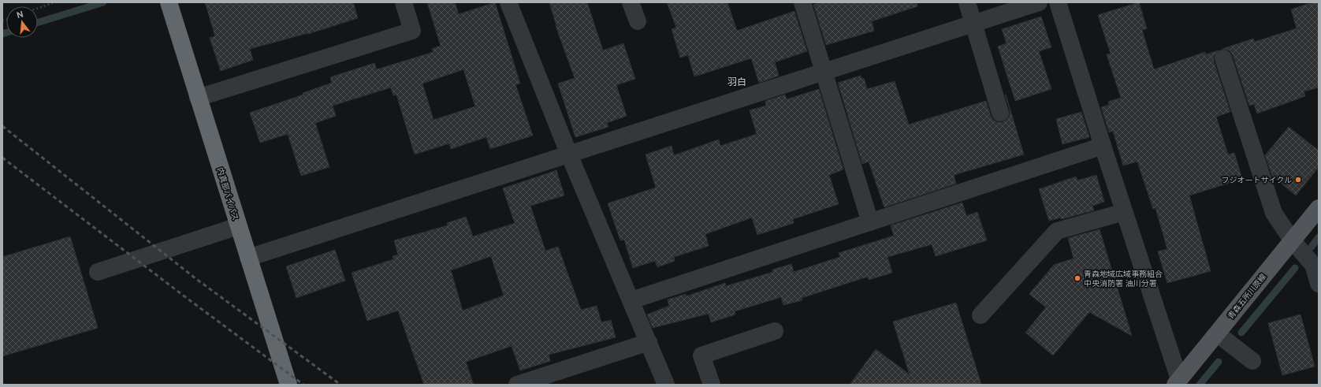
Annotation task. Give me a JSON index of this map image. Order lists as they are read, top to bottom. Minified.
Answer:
{"streets":{"highway":["内真部バイパス"],"main road":["青森五所川原線"]},"districts":["羽白"],"places":["フジオートサイクル","青森地域広域事務組合 中央消防署 油川分署"],"north":"top"}
